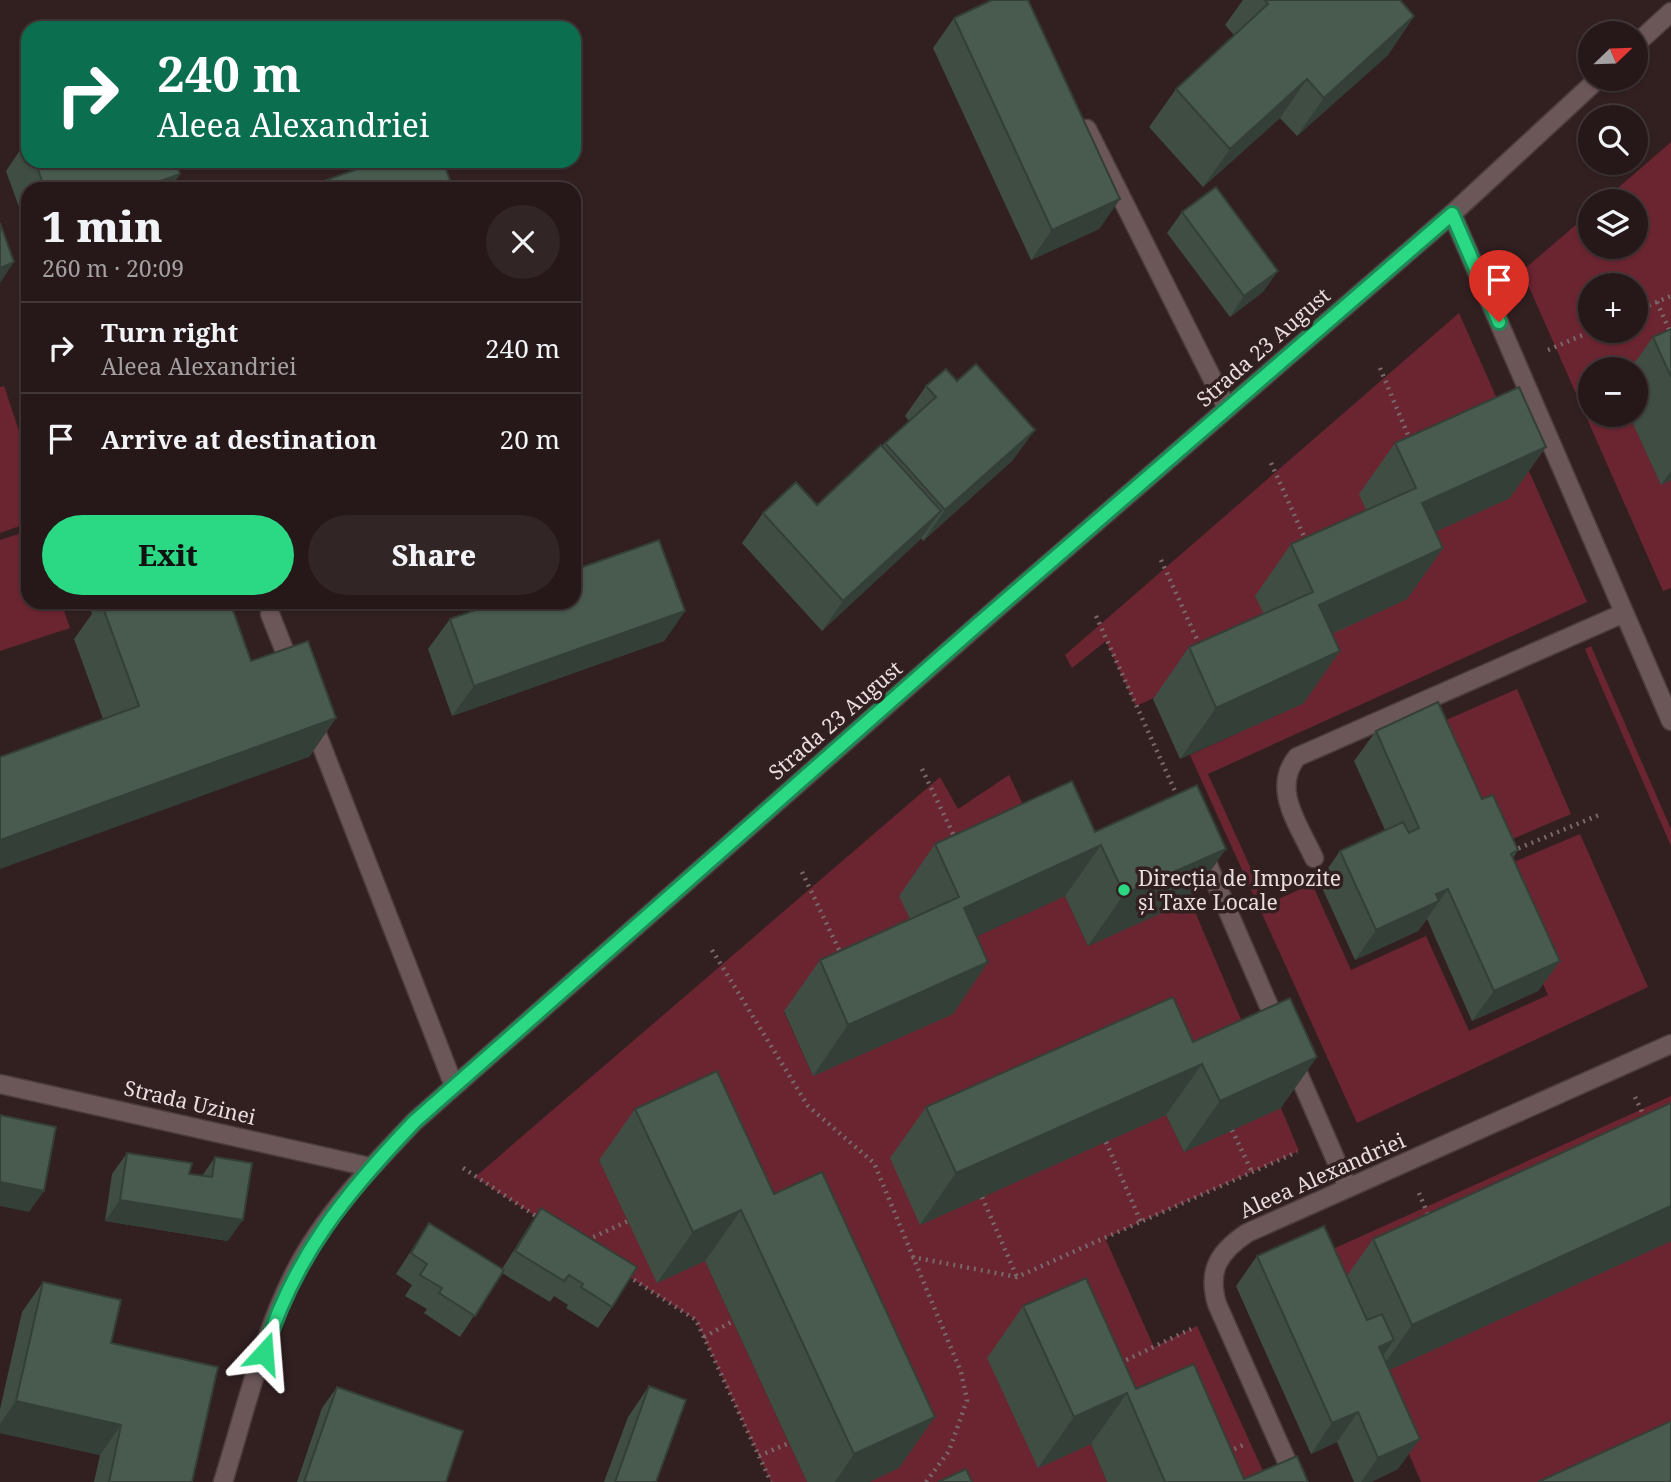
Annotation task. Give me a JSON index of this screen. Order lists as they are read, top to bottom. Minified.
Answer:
{"streets":{"street":["Strada 23 August","Strada Uzinei","Aleea Alexandriei"]},"crossings":[["Strada 23 August","Strada Uzinei"]],"places":["Direcția de Impozite și Taxe Locale"],"north":"top right","page":{"map_buttons":["+","−"],"turn":["240 m","Aleea Alexandriei"],"heading":["1 min","260 m · 20:09"],"list":[{"name":"Turn right","note":"Aleea Alexandriei","value":"240 m"},{"name":"Arrive at destination","value":"20 m"}],"buttons":["Exit","Share"]}}
